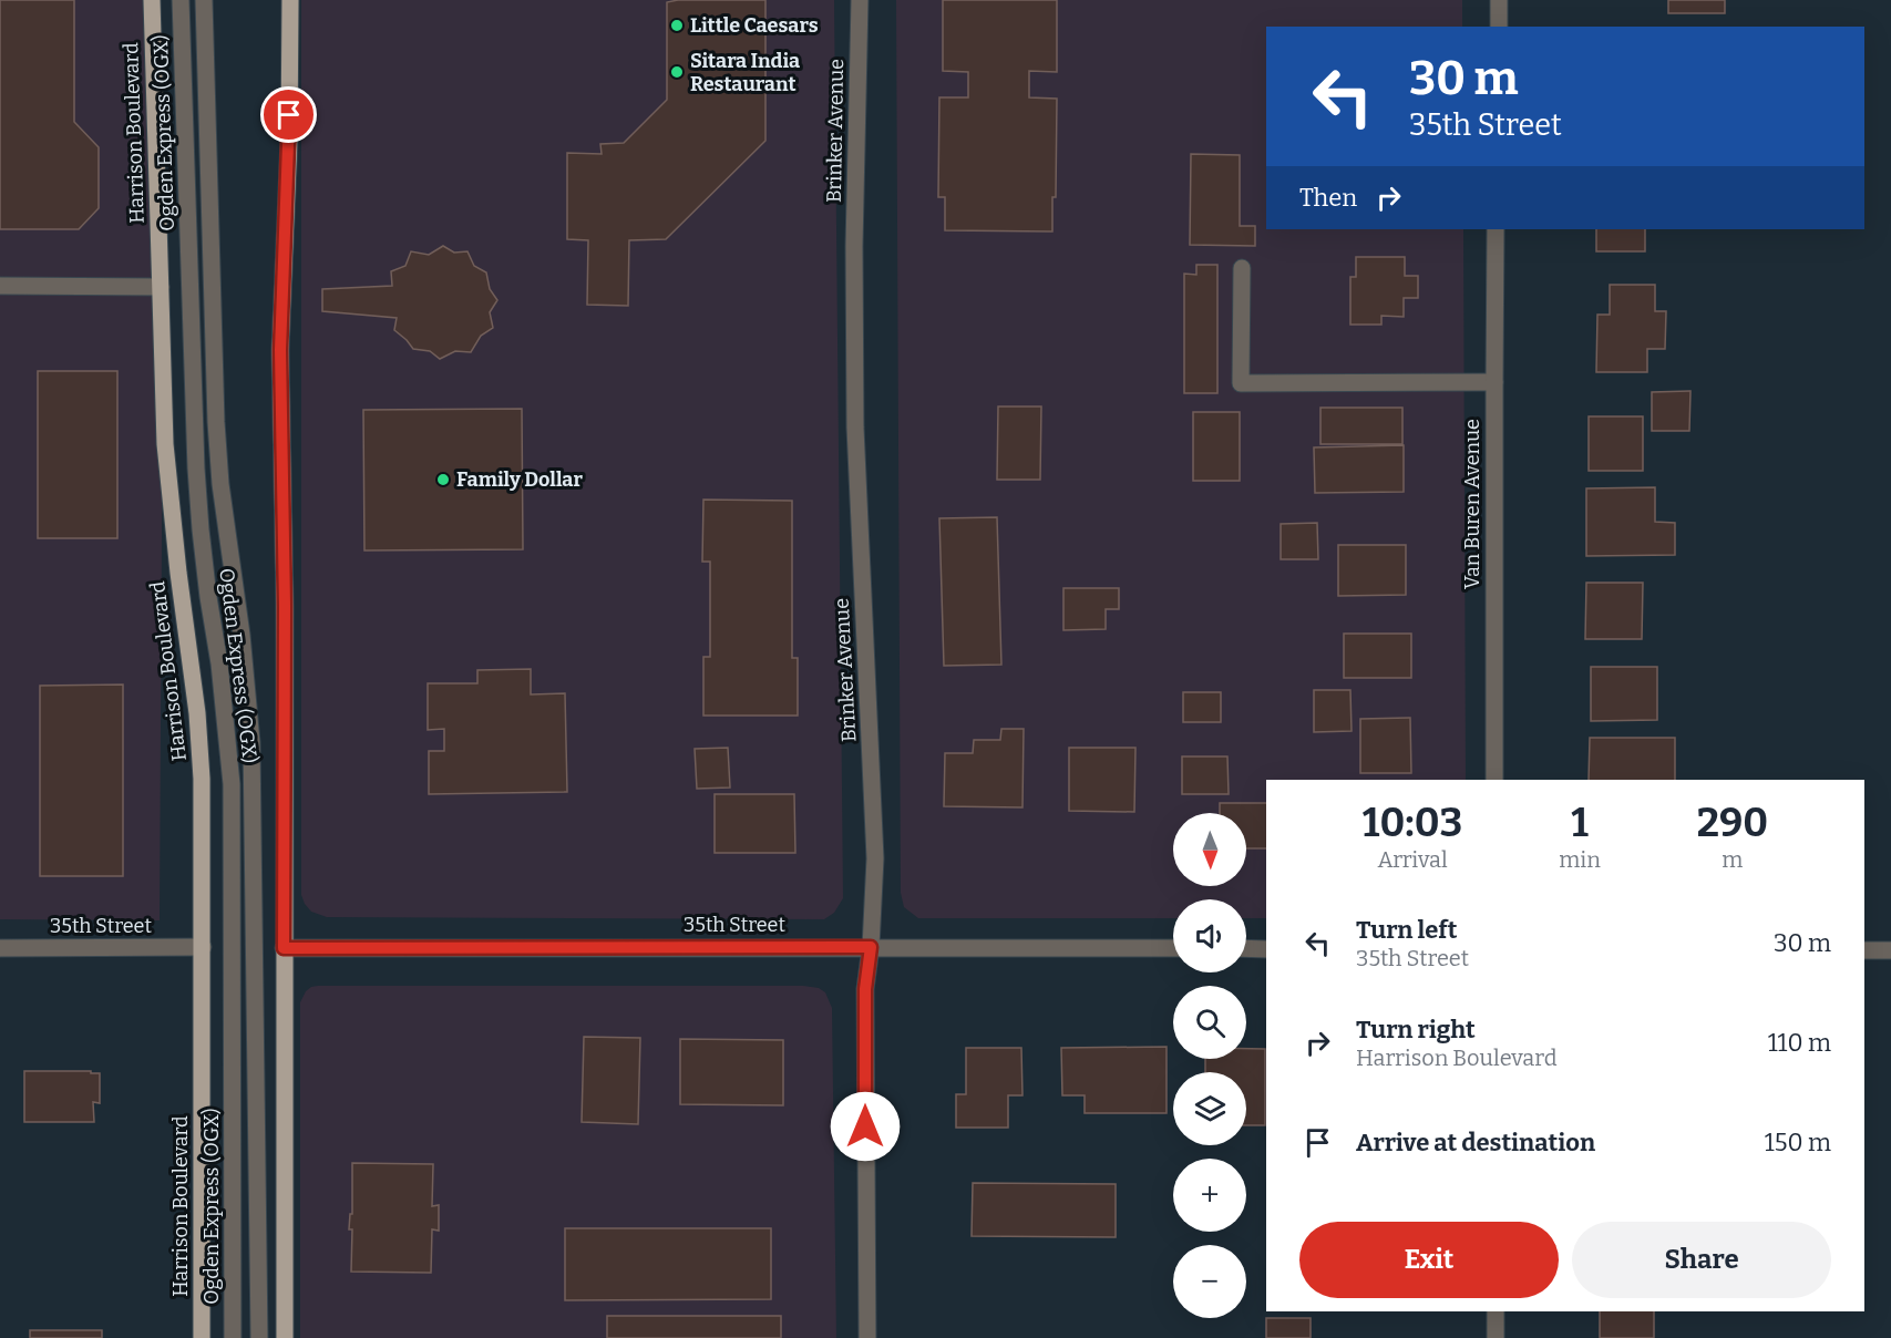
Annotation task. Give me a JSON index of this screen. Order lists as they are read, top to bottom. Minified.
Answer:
{"streets":{"main road":["Harrison Boulevard"],"street":["Brinker Avenue","Ogden Express (OGX)","Van Buren Avenue","35th Street"]},"crossings":[["Brinker Avenue","35th Street"],["Harrison Boulevard","35th Street"]],"places":["Little Caesars","Sitara India Restaurant","Family Dollar"],"north":"bottom","page":{"turn":["30 m","35th Street"],"then":"Then","eta":["10:03","Arrival","1","min","290","m"],"map_buttons":["+","−"],"list":[{"name":"Turn left","note":"35th Street","value":"30 m"},{"name":"Turn right","note":"Harrison Boulevard","value":"110 m"},{"name":"Arrive at destination","value":"150 m"}],"buttons":["Exit","Share"]}}
